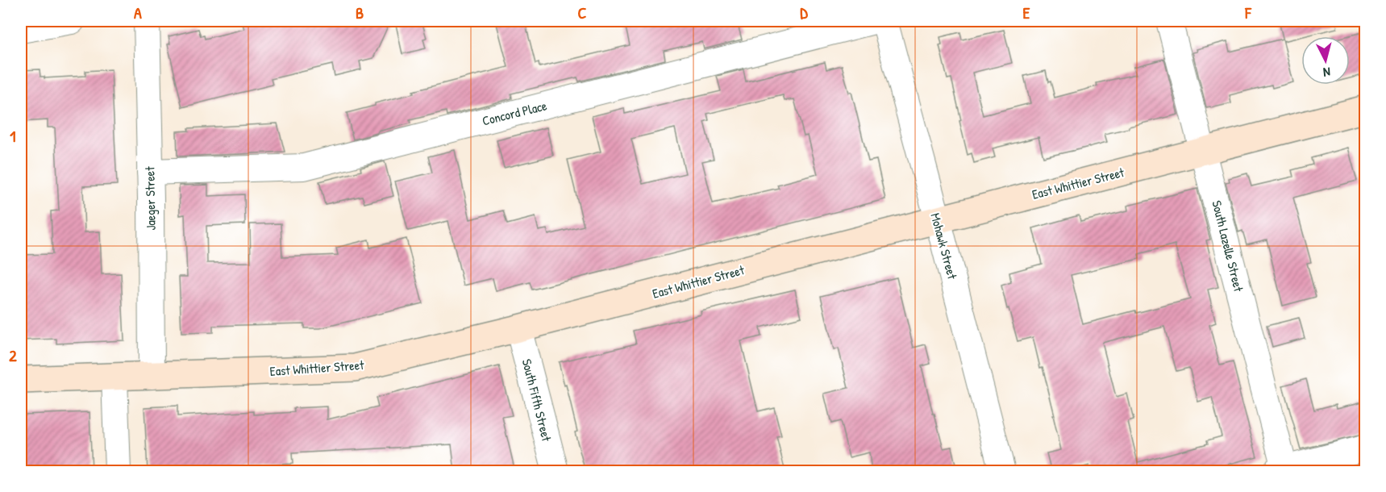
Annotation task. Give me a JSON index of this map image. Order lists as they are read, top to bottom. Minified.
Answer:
{"streets":{"street":["Concord Place","East Whittier Street","Jaeger Street","Mohawk Street","South Lazelle Street","South Fifth Street"]},"crossings":[["Concord Place","Jaeger Street"],["East Whittier Street","Jaeger Street"],["East Whittier Street","Mohawk Street"],["East Whittier Street","South Lazelle Street"],["East Whittier Street","South Fifth Street"]],"north":"bottom","grid":{"columns":["A","B","C","D","E","F"],"rows":["1","2"]}}
